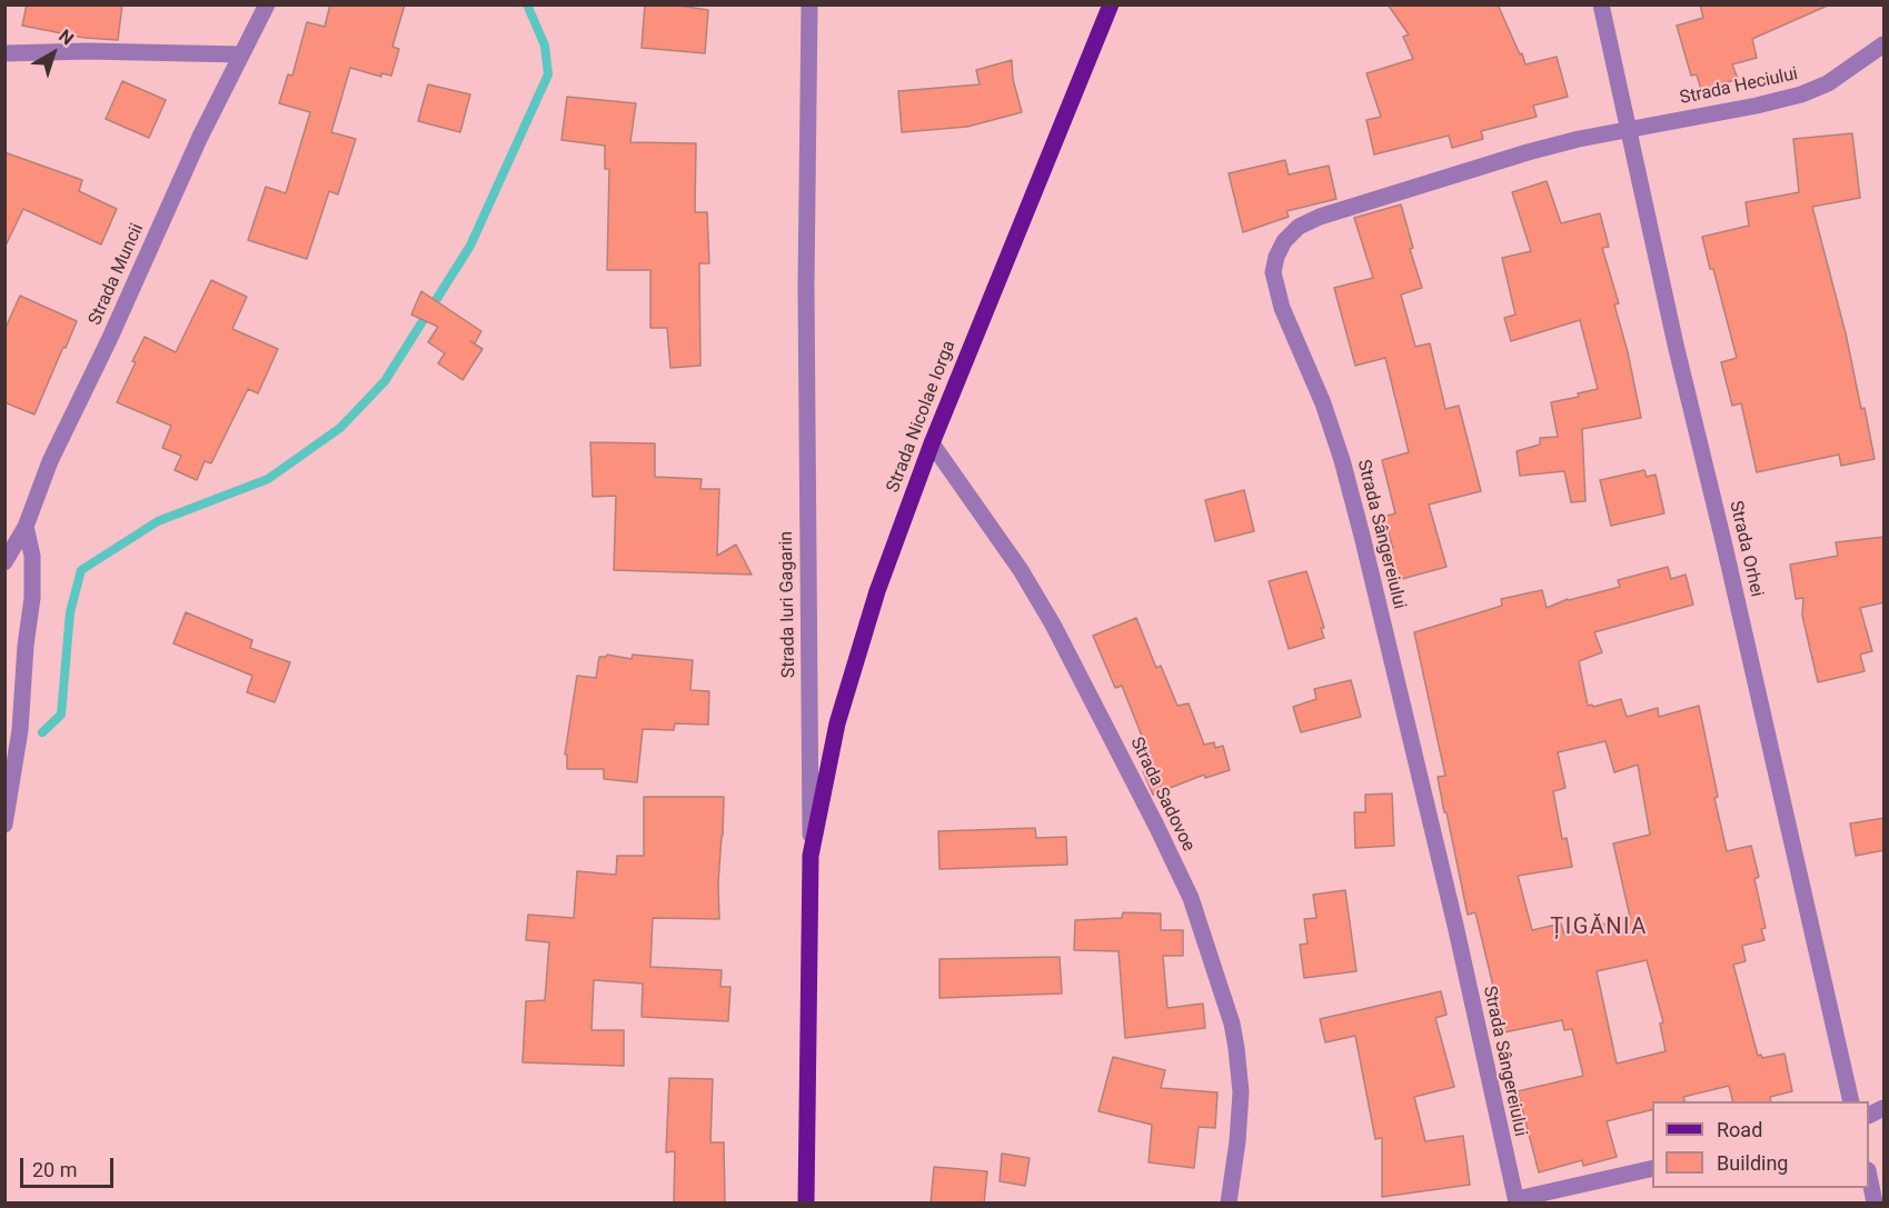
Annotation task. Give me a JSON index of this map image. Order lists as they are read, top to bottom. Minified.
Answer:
{"streets":{"main road":["Strada Nicolae Iorga","Strada Iuri Gagarin"],"street":["Strada Heciului","Strada Muncii","Strada Sângereiului","Strada Orhei","Strada Sadovoe"]},"crossings":[["Strada Heciului","Strada Sângereiului"],["Strada Heciului","Strada Orhei"],["Strada Nicolae Iorga","Strada Iuri Gagarin"],["Strada Nicolae Iorga","Strada Sadovoe"],["Strada Sângereiului","Strada Orhei"]],"districts":["ȚIGĂNIA"],"legend":["Road","Building"],"scale_bar":"20 m","north":"top right"}
